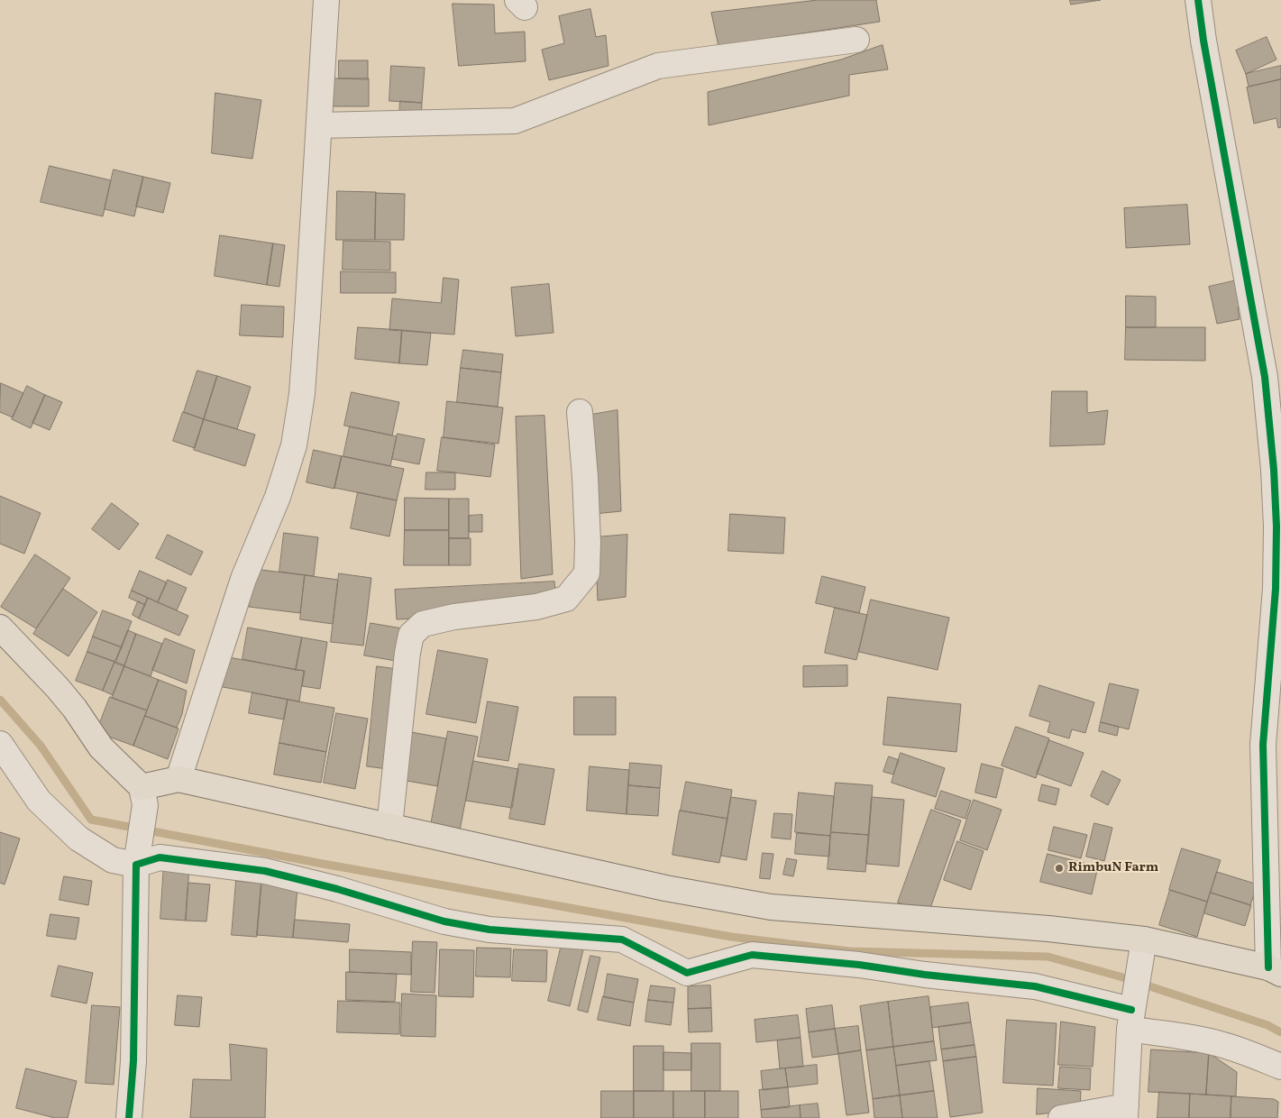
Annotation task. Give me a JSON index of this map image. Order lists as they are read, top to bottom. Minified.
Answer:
{"places":["RimbuN Farm"]}
